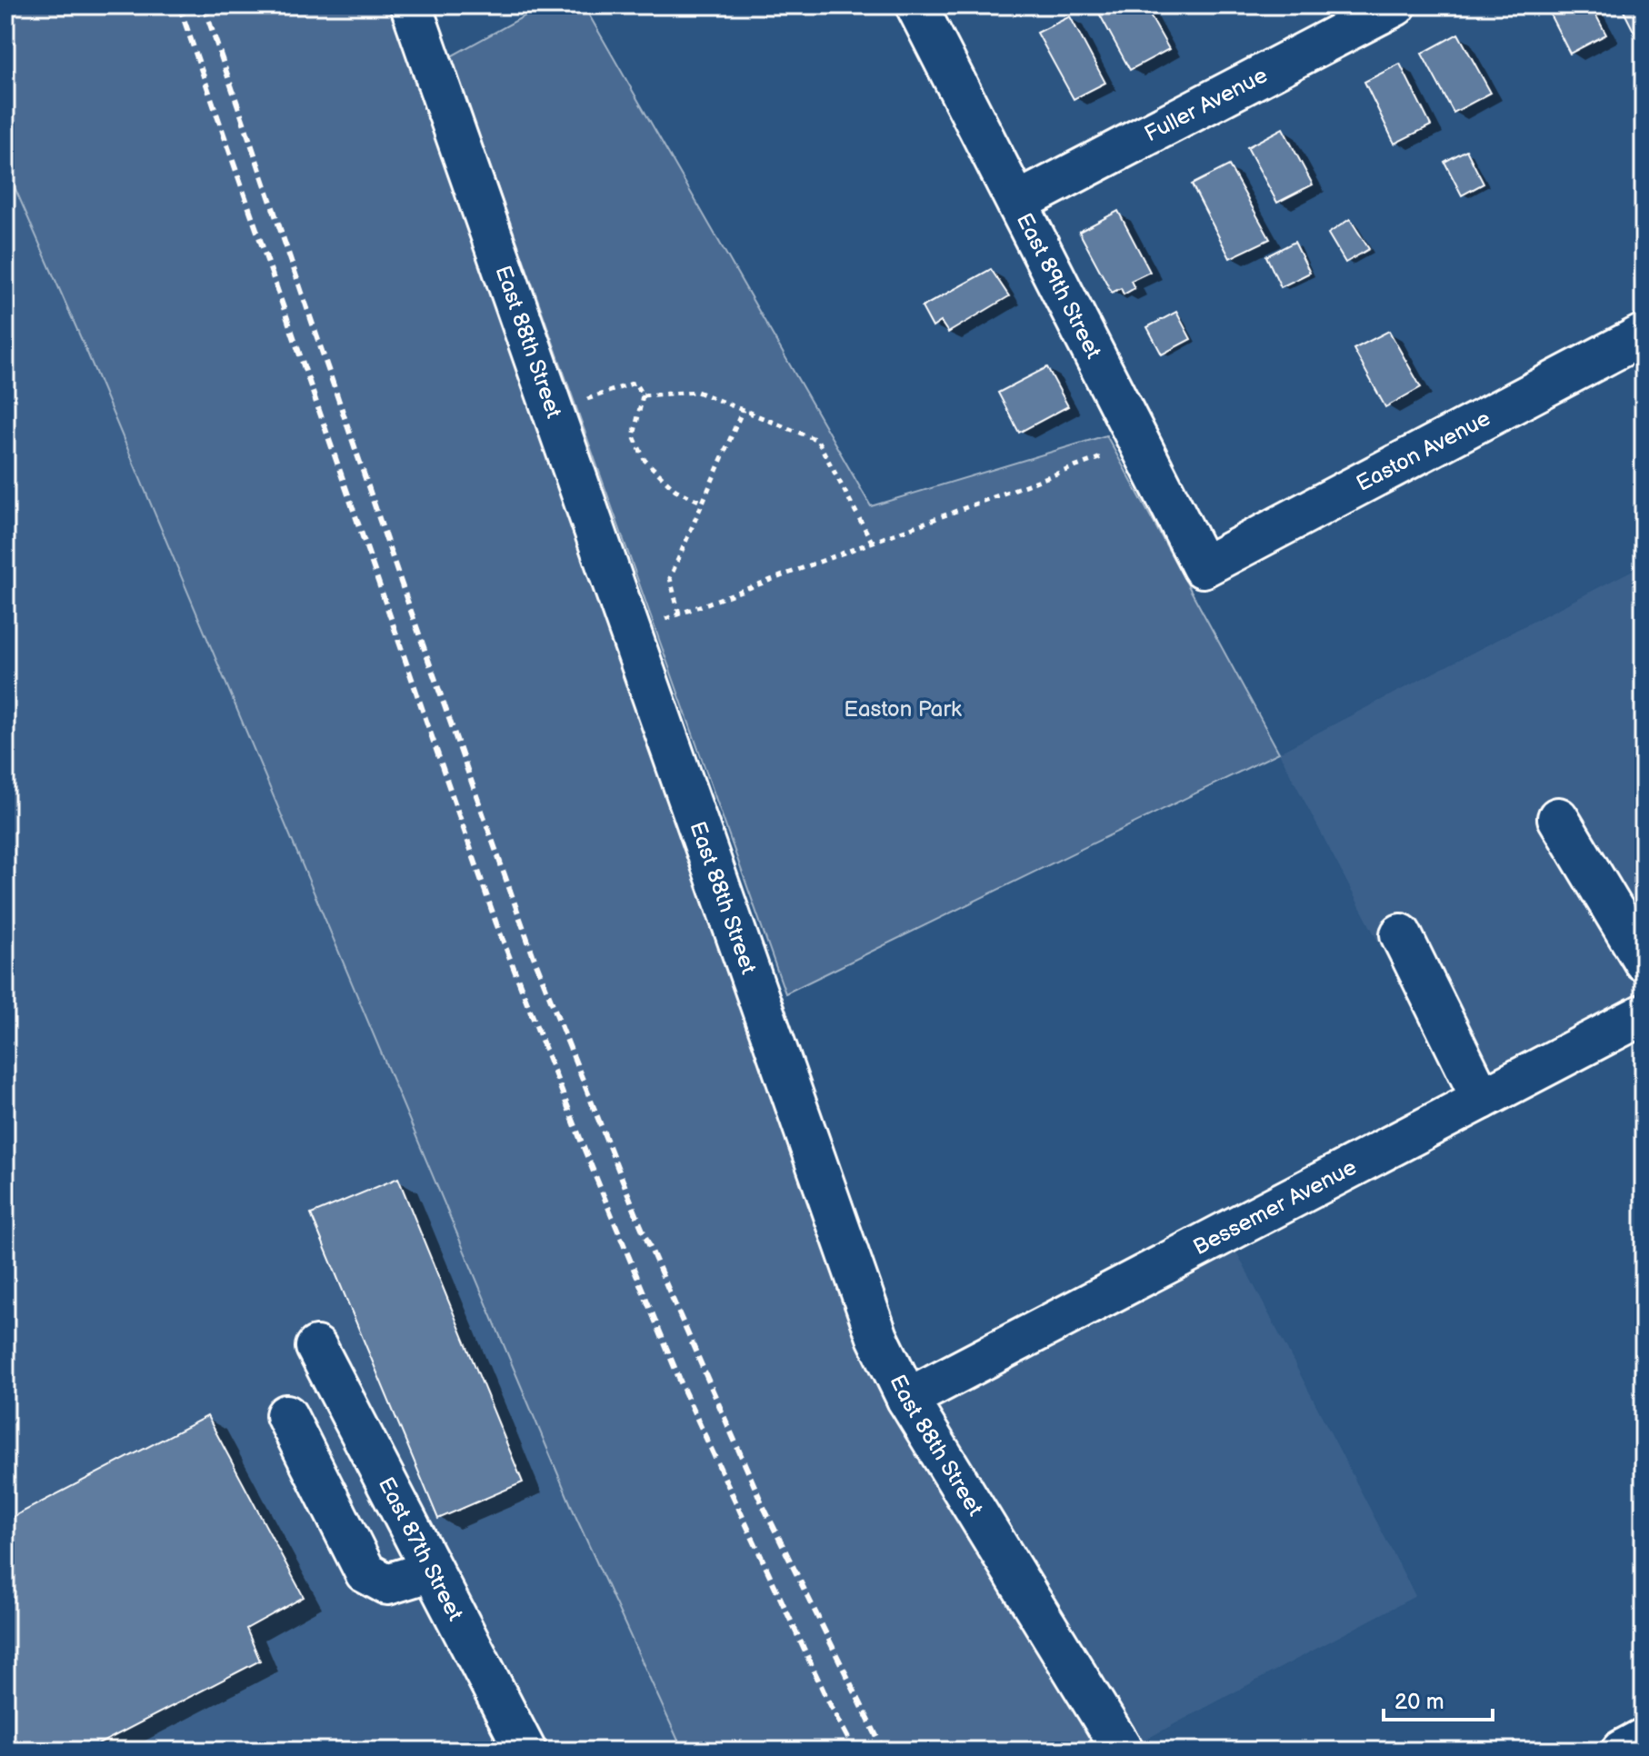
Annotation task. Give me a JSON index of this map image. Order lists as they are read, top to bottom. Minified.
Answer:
{"streets":{"street":["Fuller Avenue","East 89th Street","East 88th Street","Easton Avenue","Bessemer Avenue","East 87th Street"]},"crossings":[["Fuller Avenue","East 89th Street"],["East 89th Street","Easton Avenue"],["East 88th Street","Bessemer Avenue"]],"parks":["Easton Park"],"scale_bar":"20 m"}
